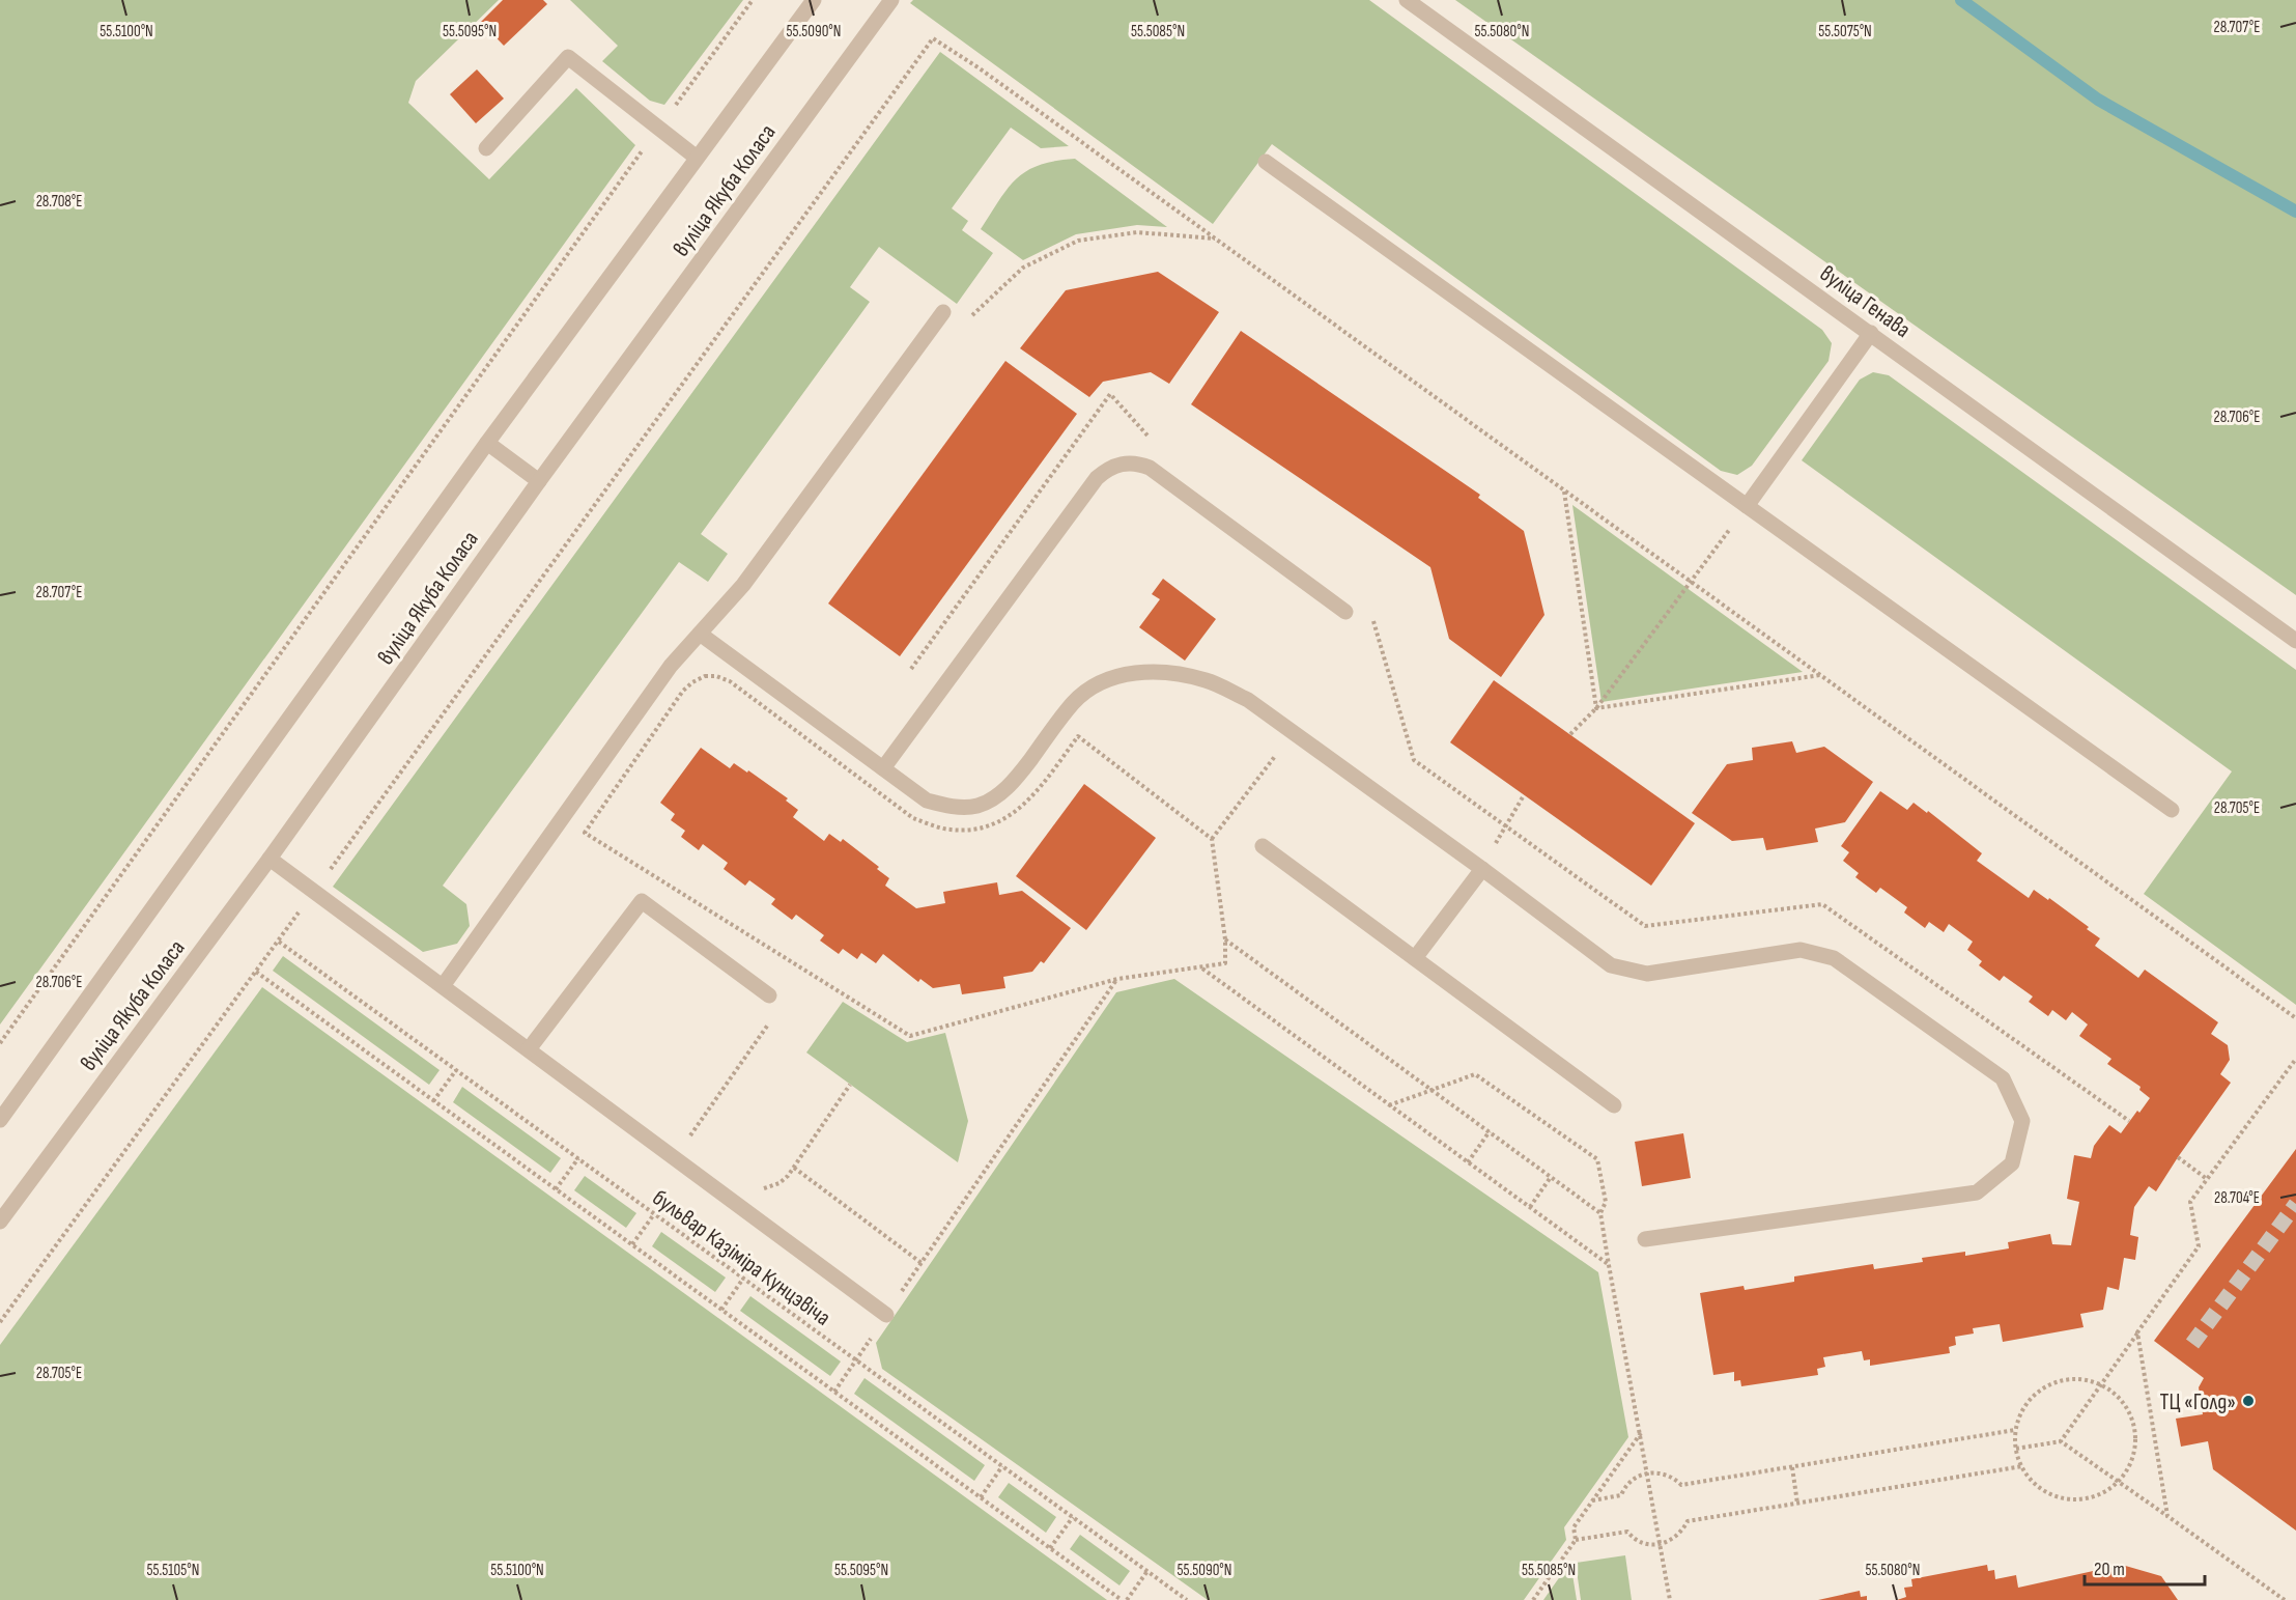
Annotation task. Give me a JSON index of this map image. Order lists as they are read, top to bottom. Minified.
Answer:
{"streets":{"street":["вуліца Якуба Коласа","вуліца Генава"],"path":["бульвар Казіміра Кунцэвіча"]},"places":["ТЦ «Голд»"],"scale_bar":"20 m","coordinates":["28.707°E","55.5100°N","55.5095°N","55.5090°N","55.5085°N","55.5080°N","55.5075°N","28.708°E","28.706°E","28.705°E","28.704°E","55.5105°N"]}
